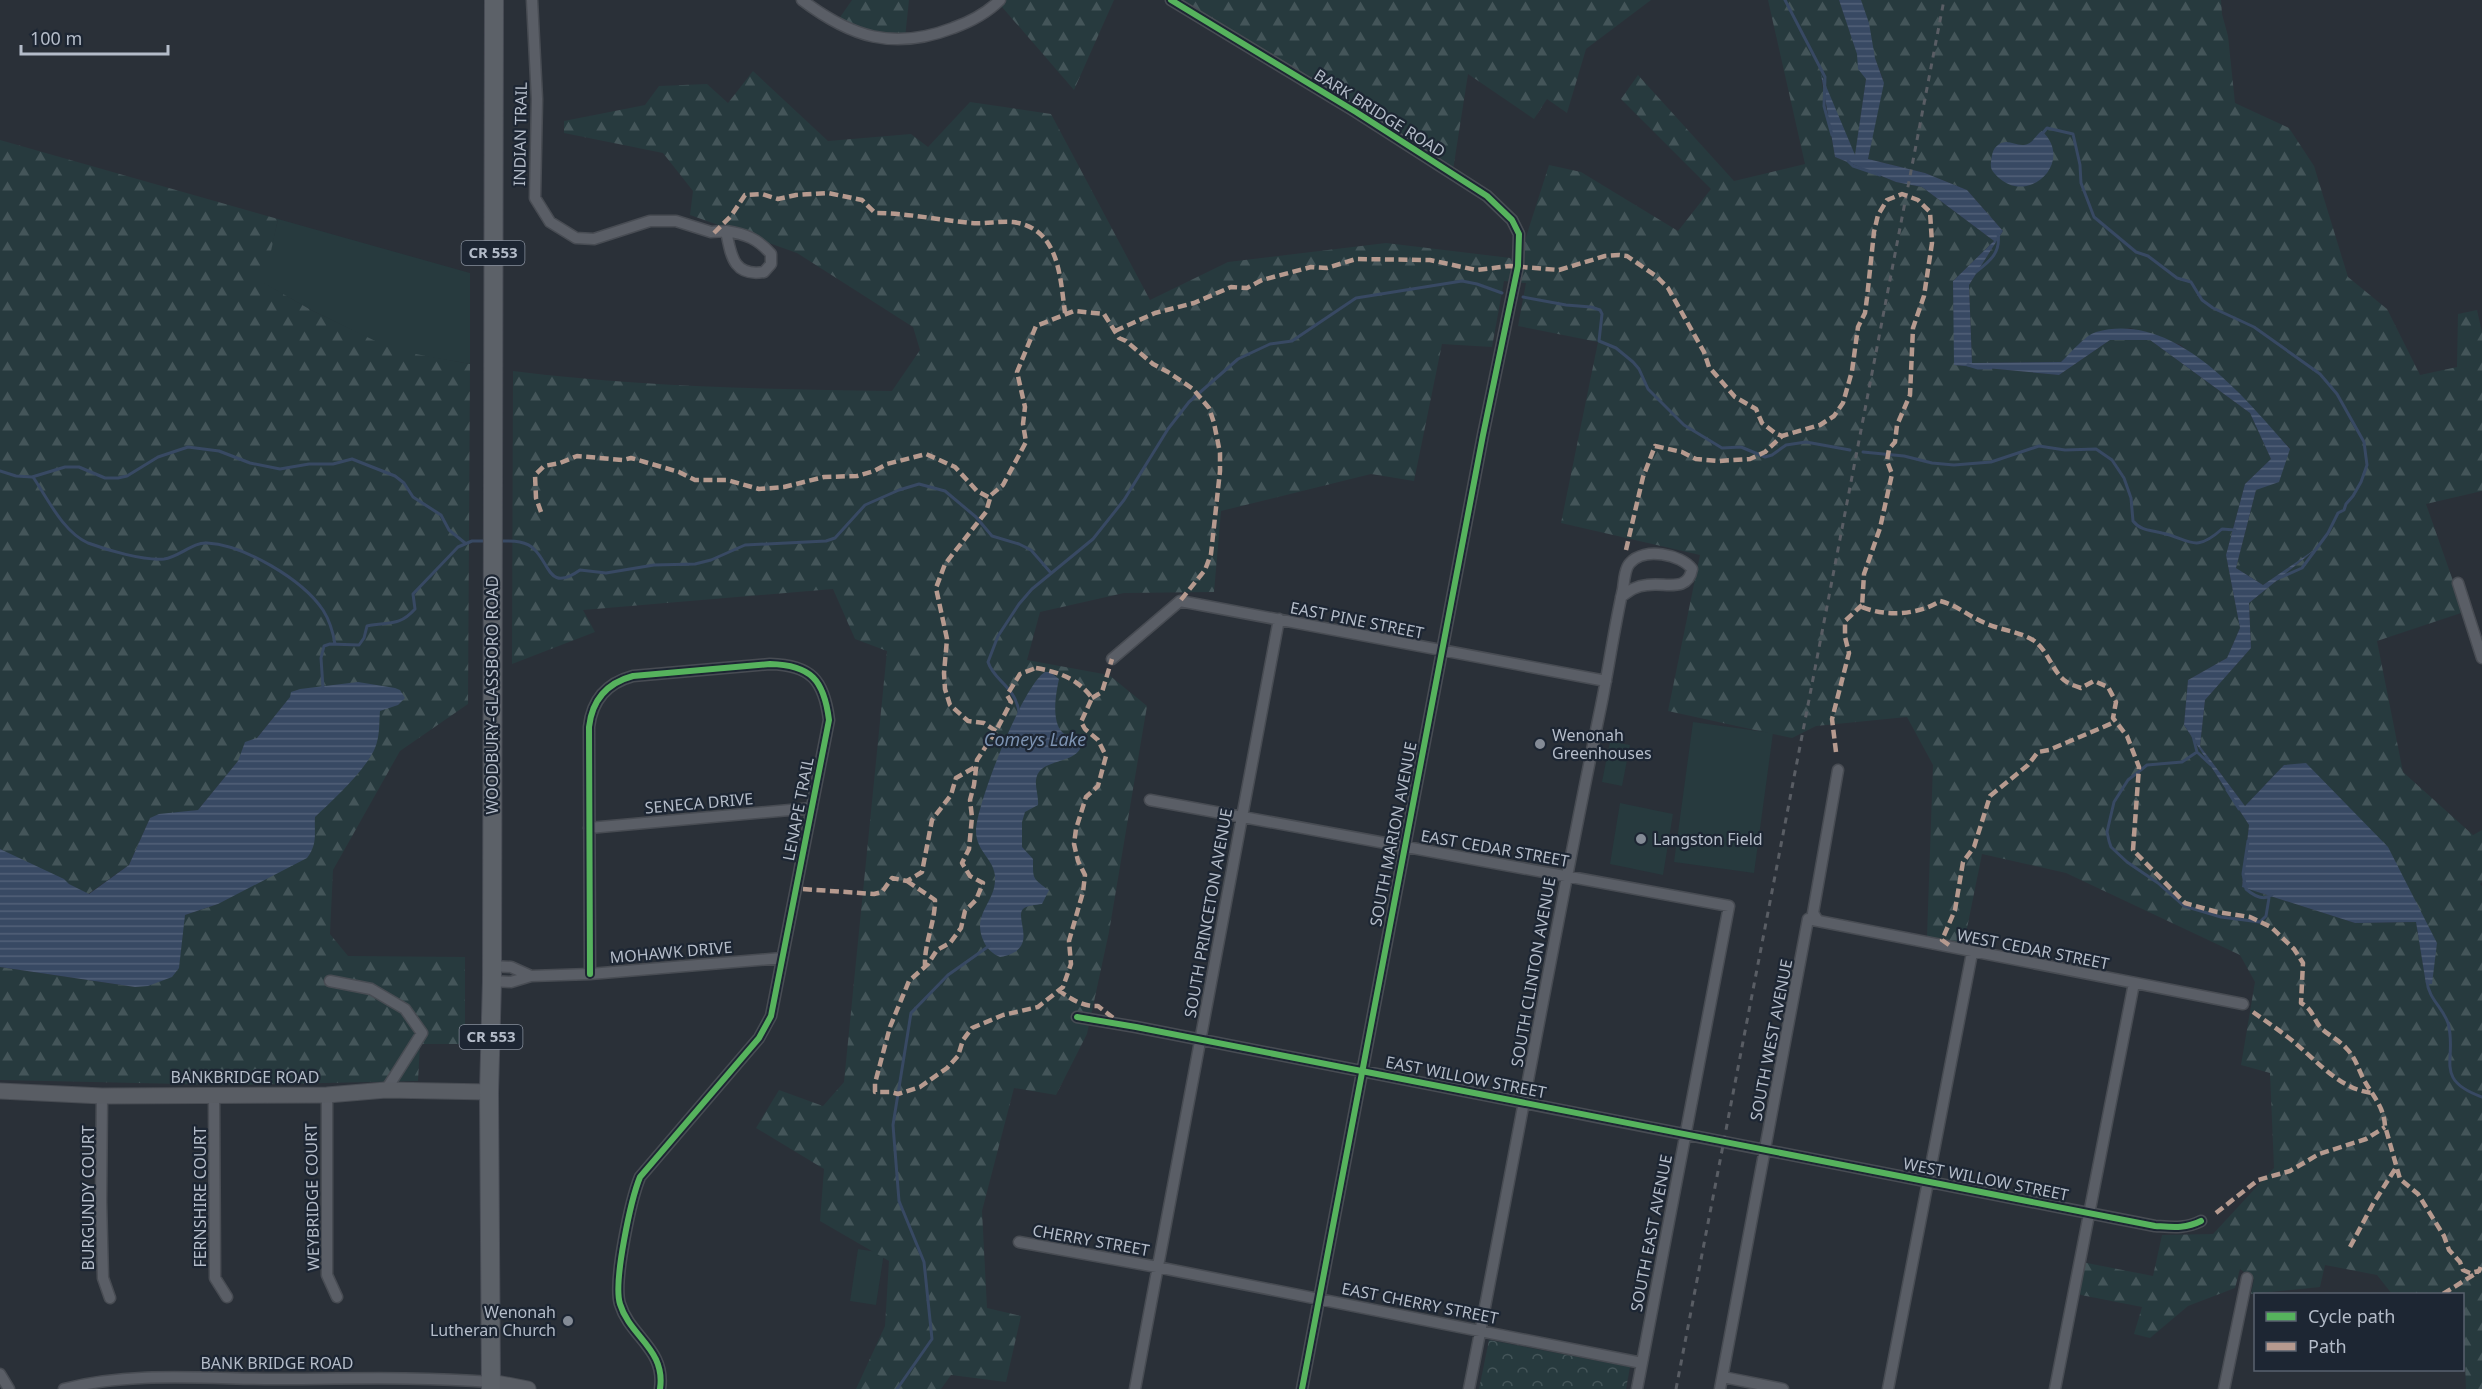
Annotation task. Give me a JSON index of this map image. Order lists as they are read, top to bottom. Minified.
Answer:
{"streets":{"main road":["CR 553","WOODBURY-GLASSBORO ROAD"],"street":["BARK BRIDGE ROAD","INDIAN TRAIL","EAST PINE STREET","SENECA DRIVE","LENAPE TRAIL","SOUTH MARION AVENUE","EAST CEDAR STREET","SOUTH PRINCETON AVENUE","WEST CEDAR STREET","MOHAWK DRIVE","SOUTH CLINTON AVENUE","SOUTH WEST AVENUE","BANKBRIDGE ROAD","EAST WILLOW STREET","WEST WILLOW STREET","FERNSHIRE COURT","WEYBRIDGE COURT","BURGUNDY COURT","SOUTH EAST AVENUE","CHERRY STREET","EAST CHERRY STREET","BANK BRIDGE ROAD"]},"crossings":[["BARK BRIDGE ROAD","SOUTH MARION AVENUE"],["EAST PINE STREET","SOUTH MARION AVENUE"],["EAST PINE STREET","SOUTH PRINCETON AVENUE"],["EAST PINE STREET","SOUTH CLINTON AVENUE"],["WOODBURY-GLASSBORO ROAD","MOHAWK DRIVE"],["WOODBURY-GLASSBORO ROAD","BANKBRIDGE ROAD"],["WOODBURY-GLASSBORO ROAD","BANK BRIDGE ROAD"],["SENECA DRIVE","LENAPE TRAIL"],["LENAPE TRAIL","MOHAWK DRIVE"],["SOUTH MARION AVENUE","EAST CEDAR STREET"],["SOUTH MARION AVENUE","EAST WILLOW STREET"],["SOUTH MARION AVENUE","EAST CHERRY STREET"],["EAST CEDAR STREET","SOUTH PRINCETON AVENUE"],["EAST CEDAR STREET","SOUTH CLINTON AVENUE"],["EAST CEDAR STREET","SOUTH EAST AVENUE"],["SOUTH PRINCETON AVENUE","EAST WILLOW STREET"],["SOUTH PRINCETON AVENUE","CHERRY STREET"],["SOUTH PRINCETON AVENUE","EAST CHERRY STREET"],["WEST CEDAR STREET","SOUTH WEST AVENUE"],["SOUTH CLINTON AVENUE","EAST WILLOW STREET"],["SOUTH CLINTON AVENUE","EAST CHERRY STREET"],["SOUTH WEST AVENUE","EAST WILLOW STREET"],["SOUTH WEST AVENUE","WEST WILLOW STREET"],["BANKBRIDGE ROAD","FERNSHIRE COURT"],["BANKBRIDGE ROAD","WEYBRIDGE COURT"],["BANKBRIDGE ROAD","BURGUNDY COURT"],["EAST WILLOW STREET","WEST WILLOW STREET"],["EAST WILLOW STREET","SOUTH EAST AVENUE"],["SOUTH EAST AVENUE","EAST CHERRY STREET"],["CHERRY STREET","EAST CHERRY STREET"]],"water":["Comeys Lake"],"places":["Wenonah Greenhouses","Langston Field","Wenonah Lutheran Church"],"legend":["Cycle path","Path"],"scale_bar":"100 m"}
